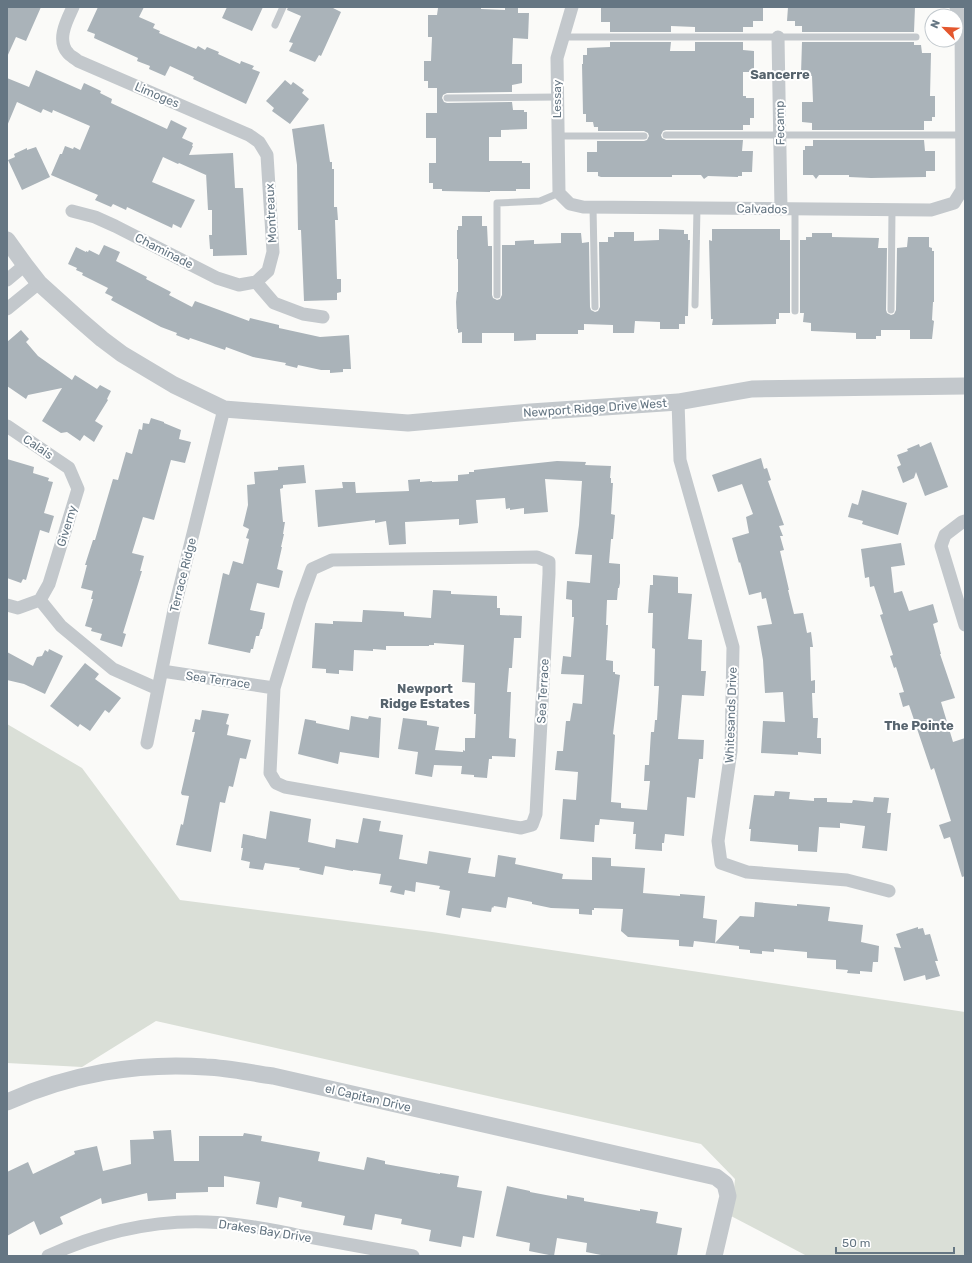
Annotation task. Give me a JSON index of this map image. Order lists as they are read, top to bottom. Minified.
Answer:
{"streets":{"street":["Limoges","Lessay","Fecamp","Calvados","Montreaux","Chaminade","Newport Ridge Drive West","Calais","Giverny","Terrace Ridge","Sea Terrace","Whitesands Drive","el Capitan Drive","Drakes Bay Drive"]},"crossings":[["Limoges","Montreaux"],["Lessay","Calvados"],["Fecamp","Calvados"],["Montreaux","Chaminade"],["Newport Ridge Drive West","Terrace Ridge"],["Newport Ridge Drive West","Whitesands Drive"],["Calais","Giverny"],["Terrace Ridge","Sea Terrace"]],"districts":["Sancerre","Newport Ridge Estates","The Pointe"],"scale_bar":"50 m","north":"top left"}
